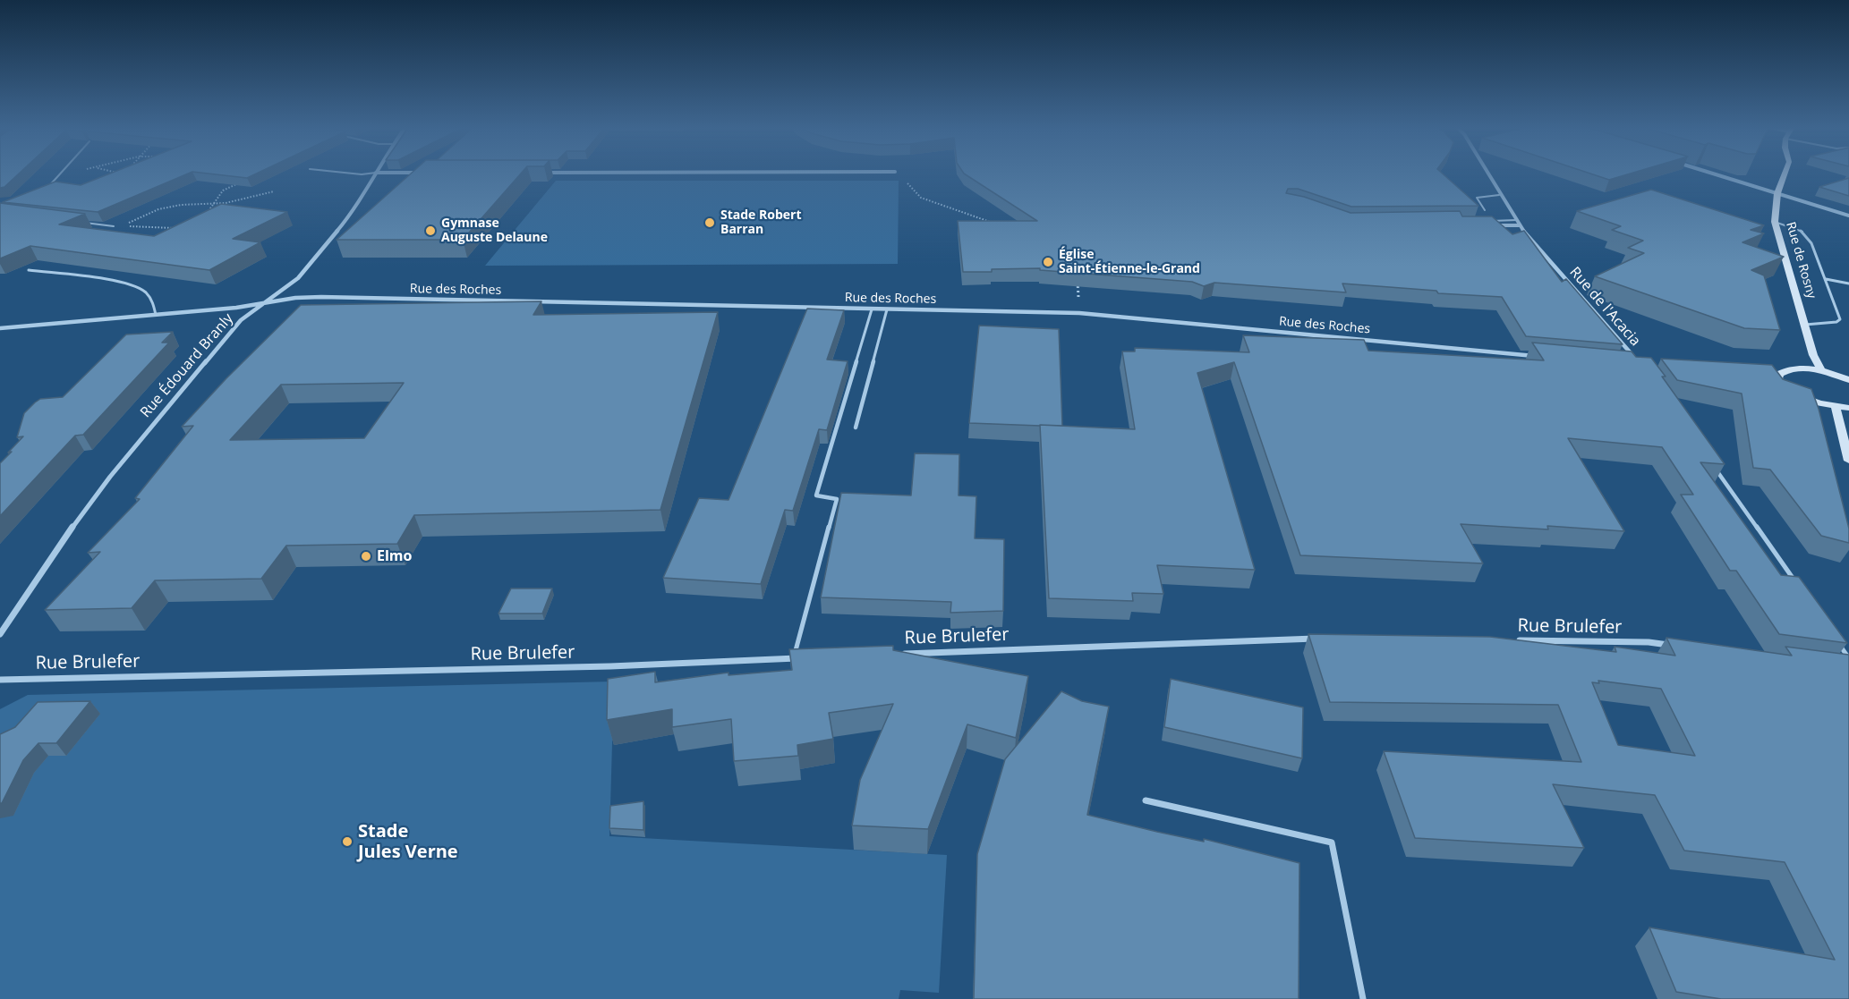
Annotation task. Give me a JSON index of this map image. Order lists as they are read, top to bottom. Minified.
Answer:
{"streets":{"main road":["Rue de Rosny"],"street":["Rue des Roches","Rue de l'Acacia","Rue Édouard Branly","Rue Brulefer"]},"crossings":[["Rue des Roches","Rue Édouard Branly"]],"places":["Stade Robert Barran","Gymnase Auguste Delaune","Église Saint-Étienne-le-Grand","Elmo","Stade Jules Verne"]}
